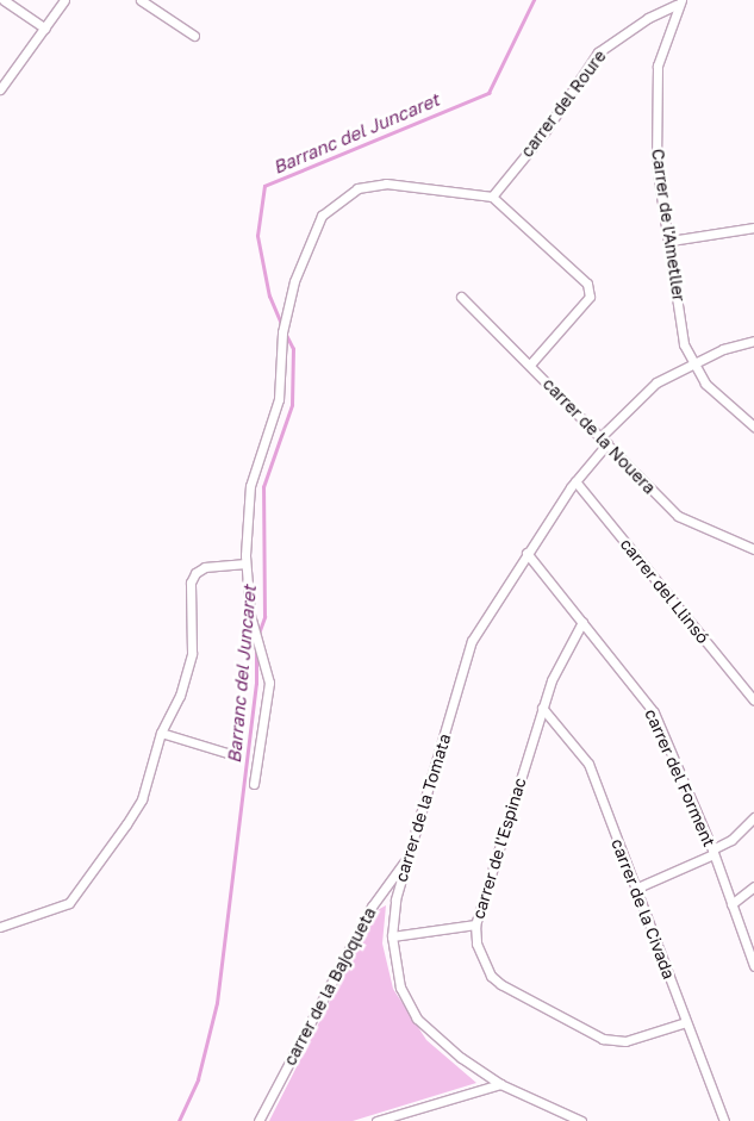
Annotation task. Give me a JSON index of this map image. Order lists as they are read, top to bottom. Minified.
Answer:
{"streets":{"street":["carrer del Roure","Carrer de l'Ametller","carrer de la Nouera","carrer del Llinsó","carrer del Forment","carrer de la Tomata","carrer de l'Espinac","carrer de la Civada","carrer de la Bajoqueta"]},"crossings":[["carrer del Roure","Carrer de l'Ametller"],["carrer de la Nouera","carrer de la Tomata"],["carrer del Llinsó","carrer de la Tomata"],["carrer del Forment","carrer de la Tomata"],["carrer del Forment","carrer de l'Espinac"],["carrer de la Tomata","carrer de la Bajoqueta"],["carrer de l'Espinac","carrer de la Civada"]],"water":["Barranc del Juncaret"]}
